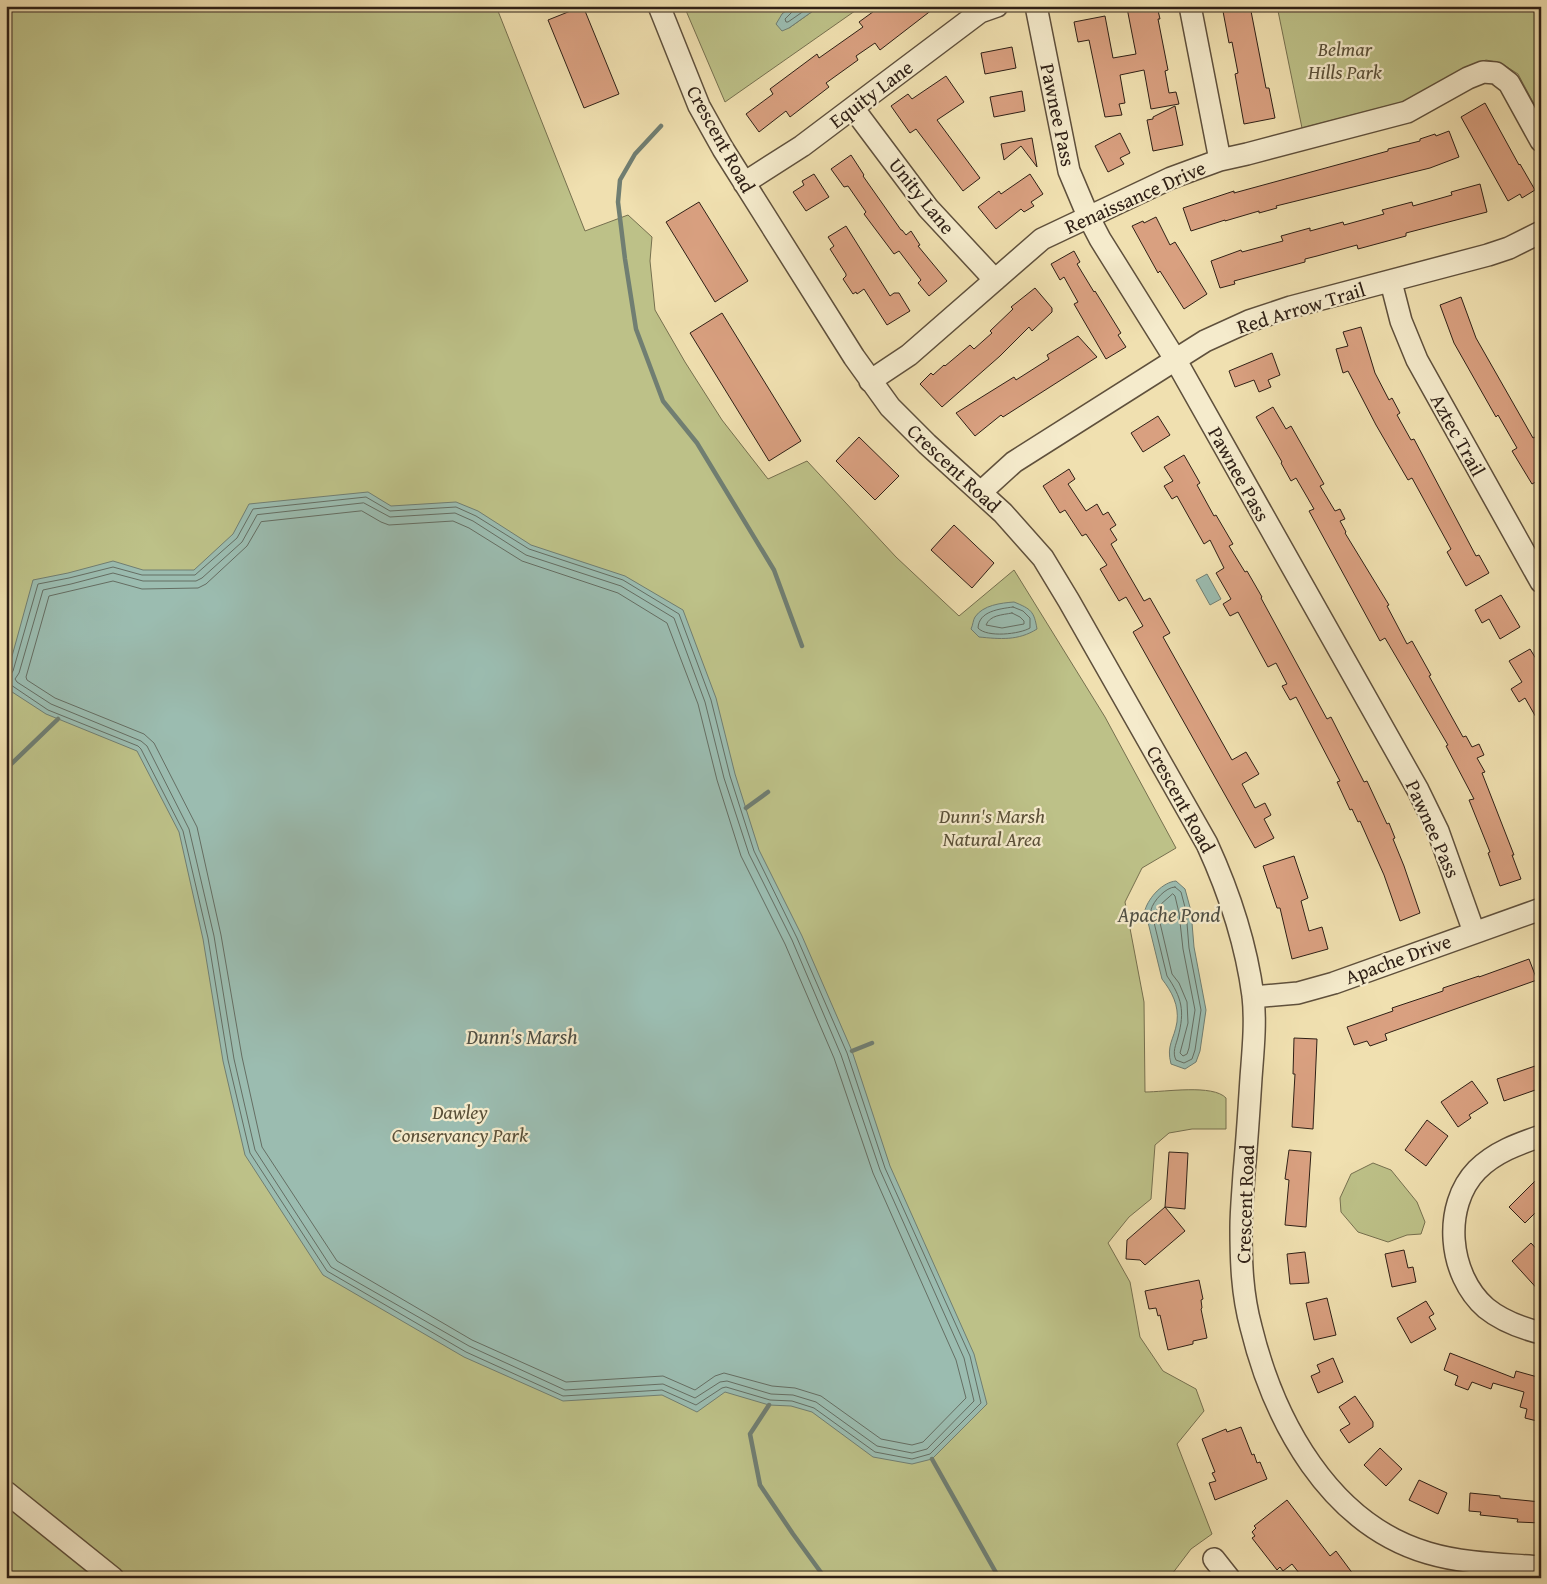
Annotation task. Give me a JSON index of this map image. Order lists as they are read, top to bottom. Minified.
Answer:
{"streets":{"street":["Equity Lane","Pawnee Pass","Crescent Road","Unity Lane","Renaissance Drive","Red Arrow Trail","Aztec Trail","Apache Drive"]},"crossings":[["Equity Lane","Crescent Road"],["Equity Lane","Unity Lane"],["Pawnee Pass","Renaissance Drive"],["Pawnee Pass","Red Arrow Trail"],["Pawnee Pass","Apache Drive"],["Crescent Road","Renaissance Drive"],["Crescent Road","Red Arrow Trail"],["Crescent Road","Apache Drive"],["Unity Lane","Renaissance Drive"],["Red Arrow Trail","Aztec Trail"]],"water":["Apache Pond","Dunn's Marsh"],"parks":["Belmar Hills Park","Dunn's Marsh Natural Area","Dawley Conservancy Park"]}
